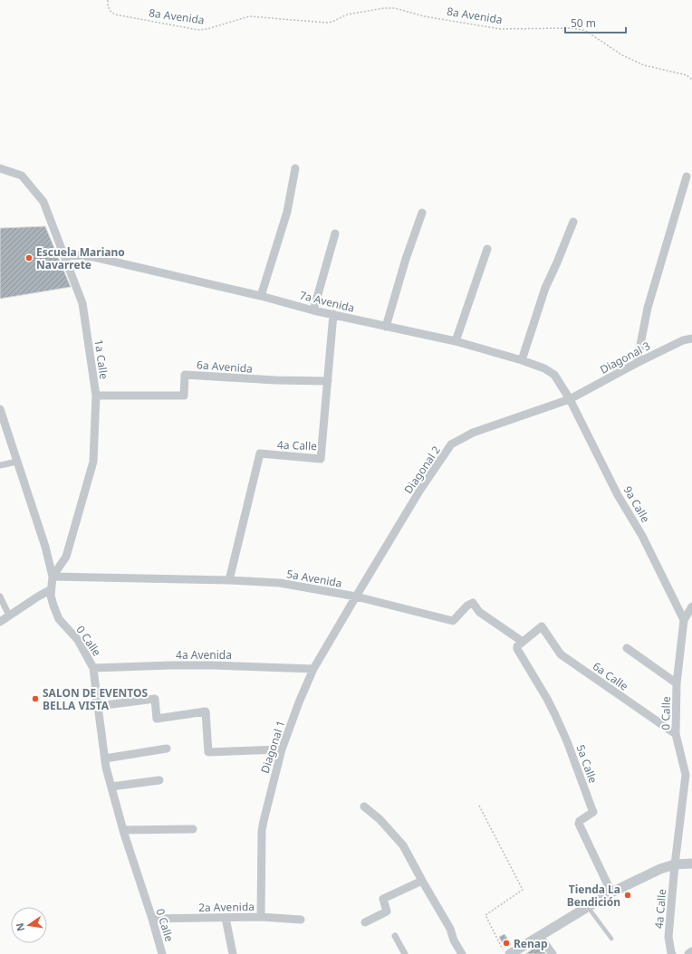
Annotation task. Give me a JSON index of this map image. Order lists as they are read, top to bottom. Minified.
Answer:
{"streets":{"street":["7a Avenida","Diagonal 3","1a Calle","6a Avenida","4a Calle","Diagonal 2","9a Calle","5a Avenida","0 Calle","4a Avenida","6a Calle","Diagonal 1","5a Calle","2a Avenida"],"path":["8a Avenida"]},"crossings":[["7a Avenida","Diagonal 3"],["7a Avenida","1a Calle"],["7a Avenida","4a Calle"],["7a Avenida","Diagonal 2"],["7a Avenida","9a Calle"],["Diagonal 3","Diagonal 2"],["Diagonal 3","9a Calle"],["1a Calle","6a Avenida"],["1a Calle","5a Avenida"],["1a Calle","0 Calle"],["6a Avenida","4a Calle"],["4a Calle","5a Avenida"],["4a Calle","0 Calle"],["Diagonal 2","9a Calle"],["Diagonal 2","5a Avenida"],["Diagonal 2","Diagonal 1"],["9a Calle","0 Calle"],["5a Avenida","0 Calle"],["5a Avenida","6a Calle"],["5a Avenida","Diagonal 1"],["5a Avenida","5a Calle"],["0 Calle","4a Avenida"],["0 Calle","6a Calle"],["0 Calle","2a Avenida"],["4a Avenida","Diagonal 1"],["6a Calle","5a Calle"],["Diagonal 1","2a Avenida"]],"places":["Escuela Mariano Navarrete","SALON DE EVENTOS BELLA VISTA","Tienda La Bendición","Renap"],"scale_bar":"50 m","north":"left"}
